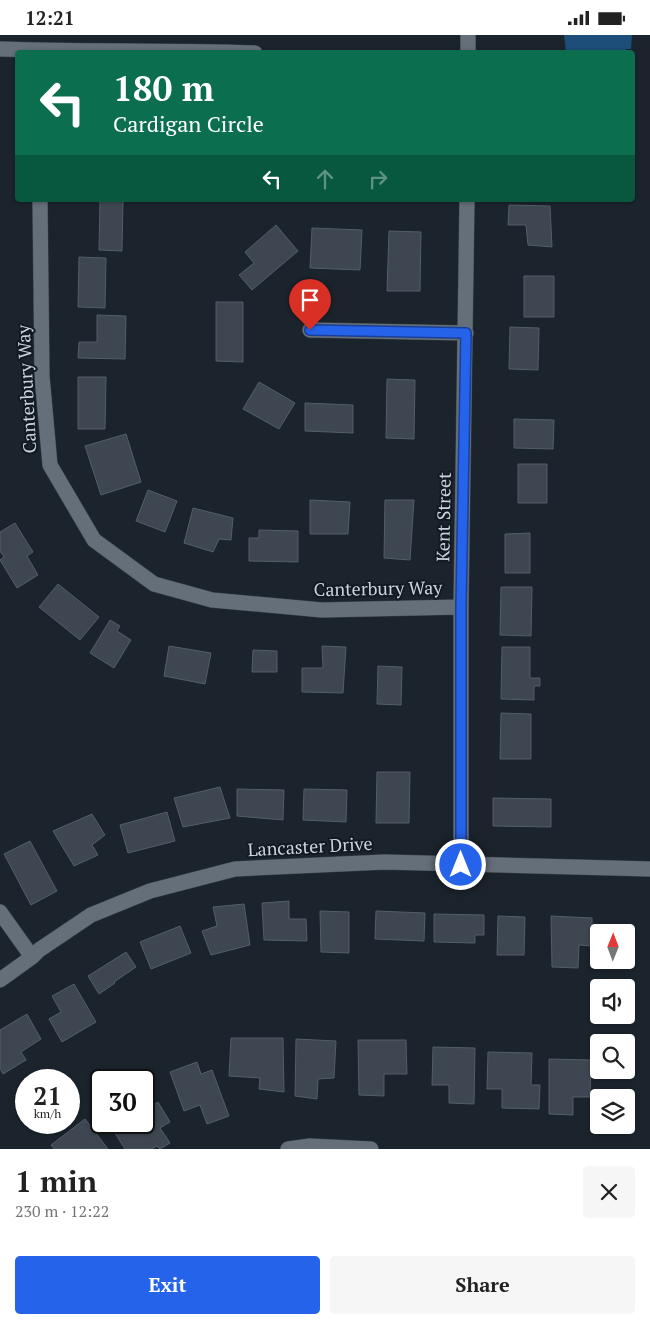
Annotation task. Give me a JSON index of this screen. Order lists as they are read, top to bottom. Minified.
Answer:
{"streets":{"street":["Canterbury Way","Kent Street","Lancaster Drive"]},"crossings":[["Canterbury Way","Kent Street"],["Kent Street","Lancaster Drive"]],"north":"top","page":{"status":"12:21","turn":["180 m","Cardigan Circle"],"speed":"21 km/h","limit":"30","heading":["1 min","230 m · 12:22"],"buttons":["Exit","Share"]}}
